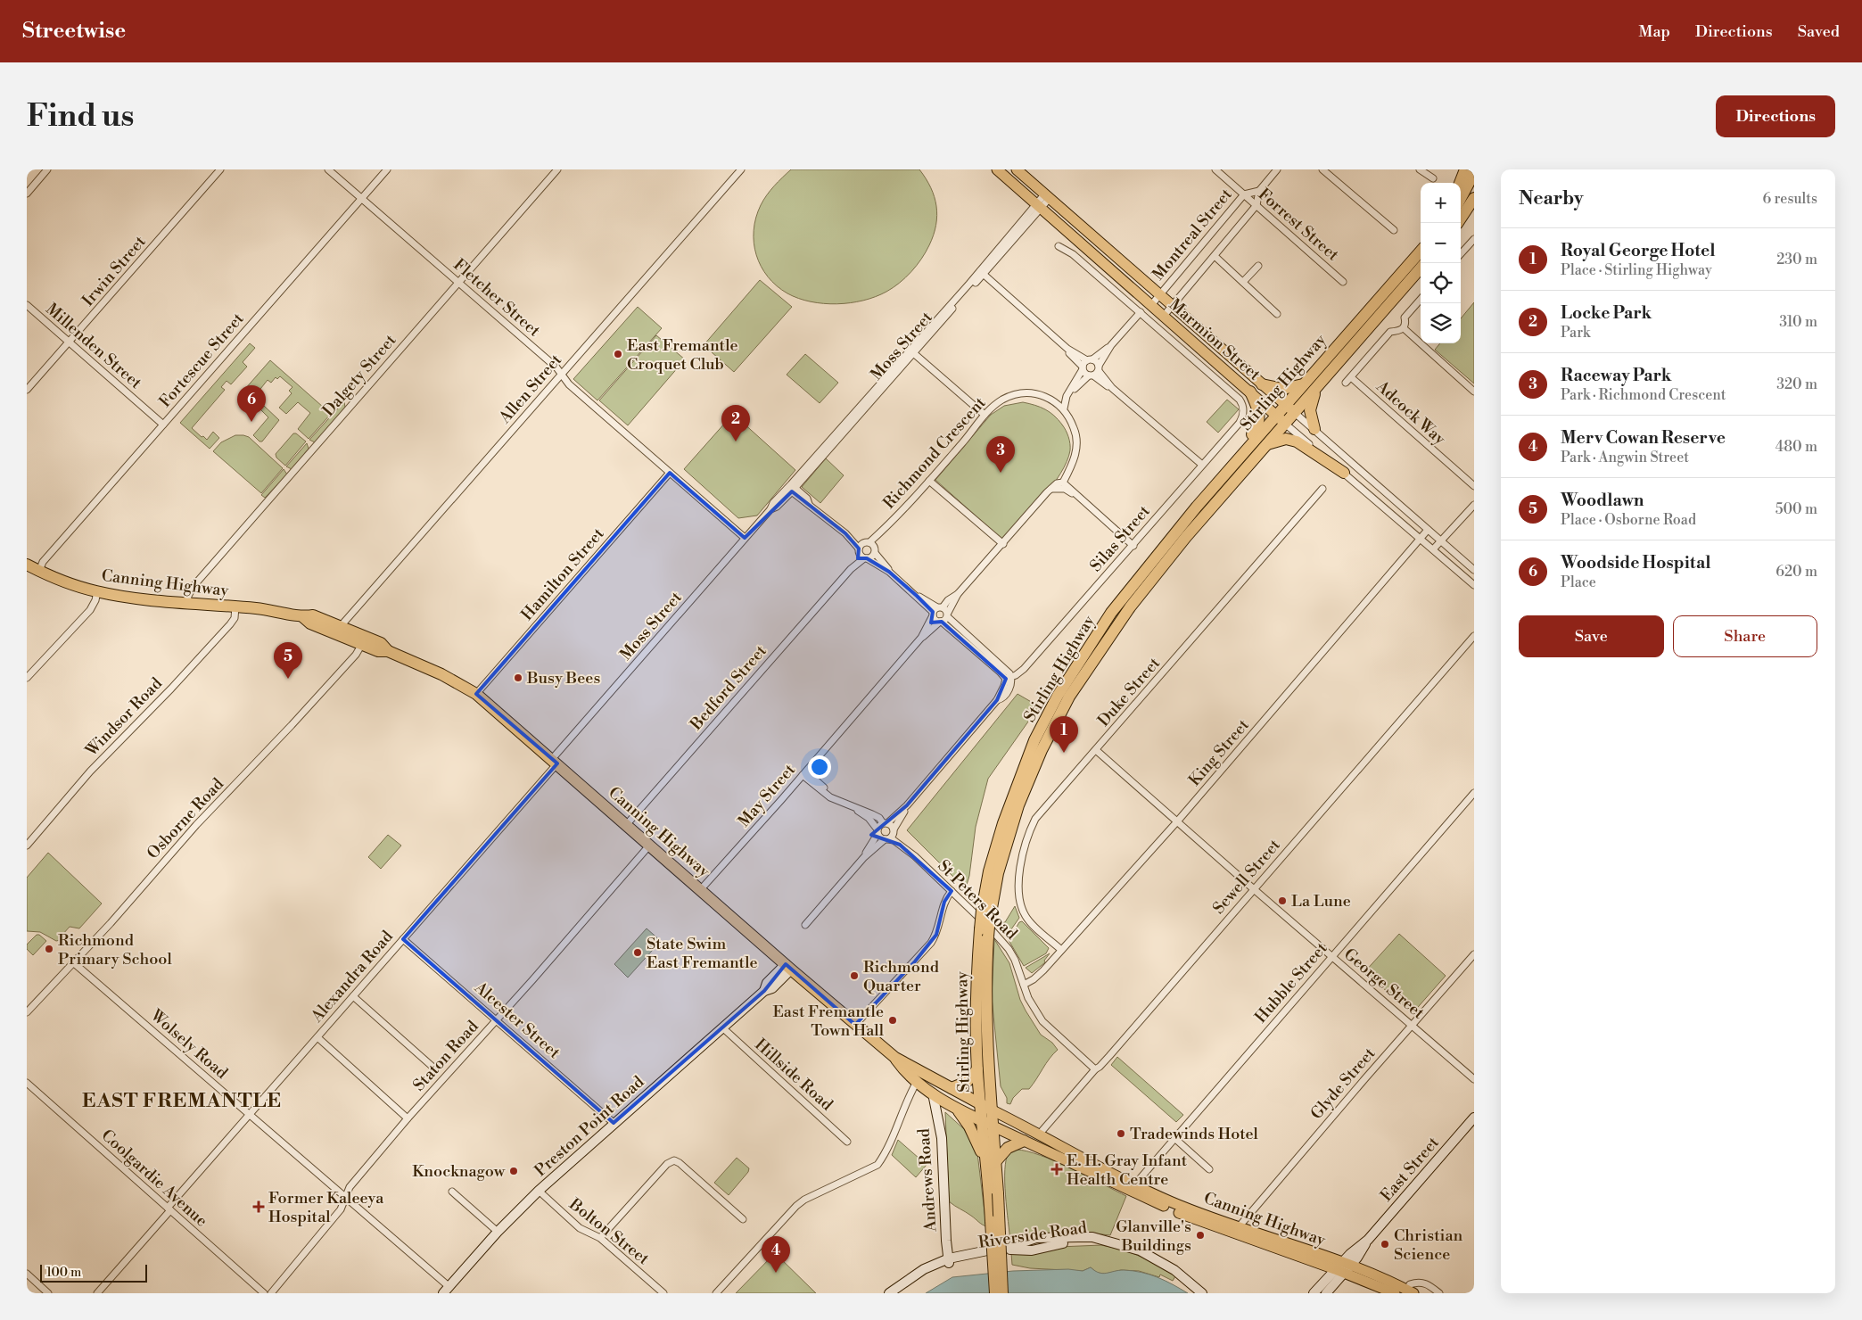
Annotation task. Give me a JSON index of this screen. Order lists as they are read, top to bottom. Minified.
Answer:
{"streets":{"highway":["Stirling Highway","Canning Highway"],"main road":["Marmion Street"],"street":["Forrest Street","Montreal Street","Irwin Street","Fletcher Street","Millenden Street","Moss Street","Fortescue Street","Dalgety Street","Allen Street","Adcock Way","Richmond Crescent","Silas Street","Hamilton Street","Bedford Street","Duke Street","Windsor Road","King Street","May Street","Osborne Road","Sewell Street","St Peters Road","Alexandra Road","Hubble Street","George Street","Alcester Street","Wolsely Road","Staton Road","Hillside Road","Glyde Street","Preston Point Road","East Street","Coolgardie Avenue","Andrews Road","Bolton Street","Riverside Road"]},"crossings":[["Forrest Street","Montreal Street"],["Montreal Street","Marmion Street"],["Irwin Street","Millenden Street"],["Fletcher Street","Moss Street"],["Fletcher Street","Fortescue Street"],["Fletcher Street","Dalgety Street"],["Fletcher Street","Allen Street"],["Fletcher Street","Hamilton Street"],["Marmion Street","Moss Street"],["Marmion Street","Stirling Highway"],["Marmion Street","King Street"],["Millenden Street","Fortescue Street"],["Moss Street","Canning Highway"],["Moss Street","Alexandra Road"],["Fortescue Street","Canning Highway"],["Dalgety Street","Canning Highway"],["Stirling Highway","Canning Highway"],["Allen Street","Canning Highway"],["Richmond Crescent","Bedford Street"],["Silas Street","St Peters Road"],["Hamilton Street","Canning Highway"],["Canning Highway","Bedford Street"],["Canning Highway","Windsor Road"],["Canning Highway","May Street"],["Canning Highway","Osborne Road"],["Canning Highway","Sewell Street"],["Canning Highway","Alexandra Road"],["Canning Highway","Hubble Street"],["Canning Highway","Staton Road"],["Canning Highway","Glyde Street"],["Canning Highway","Preston Point Road"],["Canning Highway","East Street"],["Canning Highway","Andrews Road"],["Duke Street","King Street"],["Duke Street","George Street"],["King Street","St Peters Road"],["King Street","George Street"],["Osborne Road","Wolsely Road"],["Sewell Street","St Peters Road"],["Sewell Street","George Street"],["Alexandra Road","Alcester Street"],["Alexandra Road","Wolsely Road"],["Alexandra Road","Coolgardie Avenue"],["Hubble Street","George Street"],["George Street","Glyde Street"],["Alcester Street","Staton Road"],["Alcester Street","Preston Point Road"],["Wolsely Road","Staton Road"],["Wolsely Road","Preston Point Road"],["Hillside Road","Preston Point Road"],["Preston Point Road","Bolton Street"],["Andrews Road","Riverside Road"]],"districts":["EAST FREMANTLE"],"places":{"other":["East Fremantle Croquet Club","Busy Bees","La Lune","Richmond Primary School","State Swim East Fremantle","Richmond Quarter","East Fremantle Town Hall","Tradewinds Hotel","Knocknagow","Glanville's Buildings","Christian Science"],"health":["E. H. Gray Infant Health Centre","Former Kaleeya Hospital"]},"scale_bar":"100 m","page":{"header":"Streetwise","nav":["Map","Directions","Saved"],"buttons":["Directions",["Save","Share"]],"title":"Find us","heading":["Nearby","6 results"],"map_buttons":["+","−"],"list":[{"mark":"1","name":"Royal George Hotel","note":"Place · Stirling Highway","value":"230 m"},{"mark":"2","name":"Locke Park","note":"Park","value":"310 m"},{"mark":"3","name":"Raceway Park","note":"Park · Richmond Crescent","value":"320 m"},{"mark":"4","name":"Merv Cowan Reserve","note":"Park · Angwin Street","value":"480 m"},{"mark":"5","name":"Woodlawn","note":"Place · Osborne Road","value":"500 m"},{"mark":"6","name":"Woodside Hospital","note":"Place","value":"620 m"}],"pins":["6","2","3","5","1","4"],"scale":"100 m"}}
